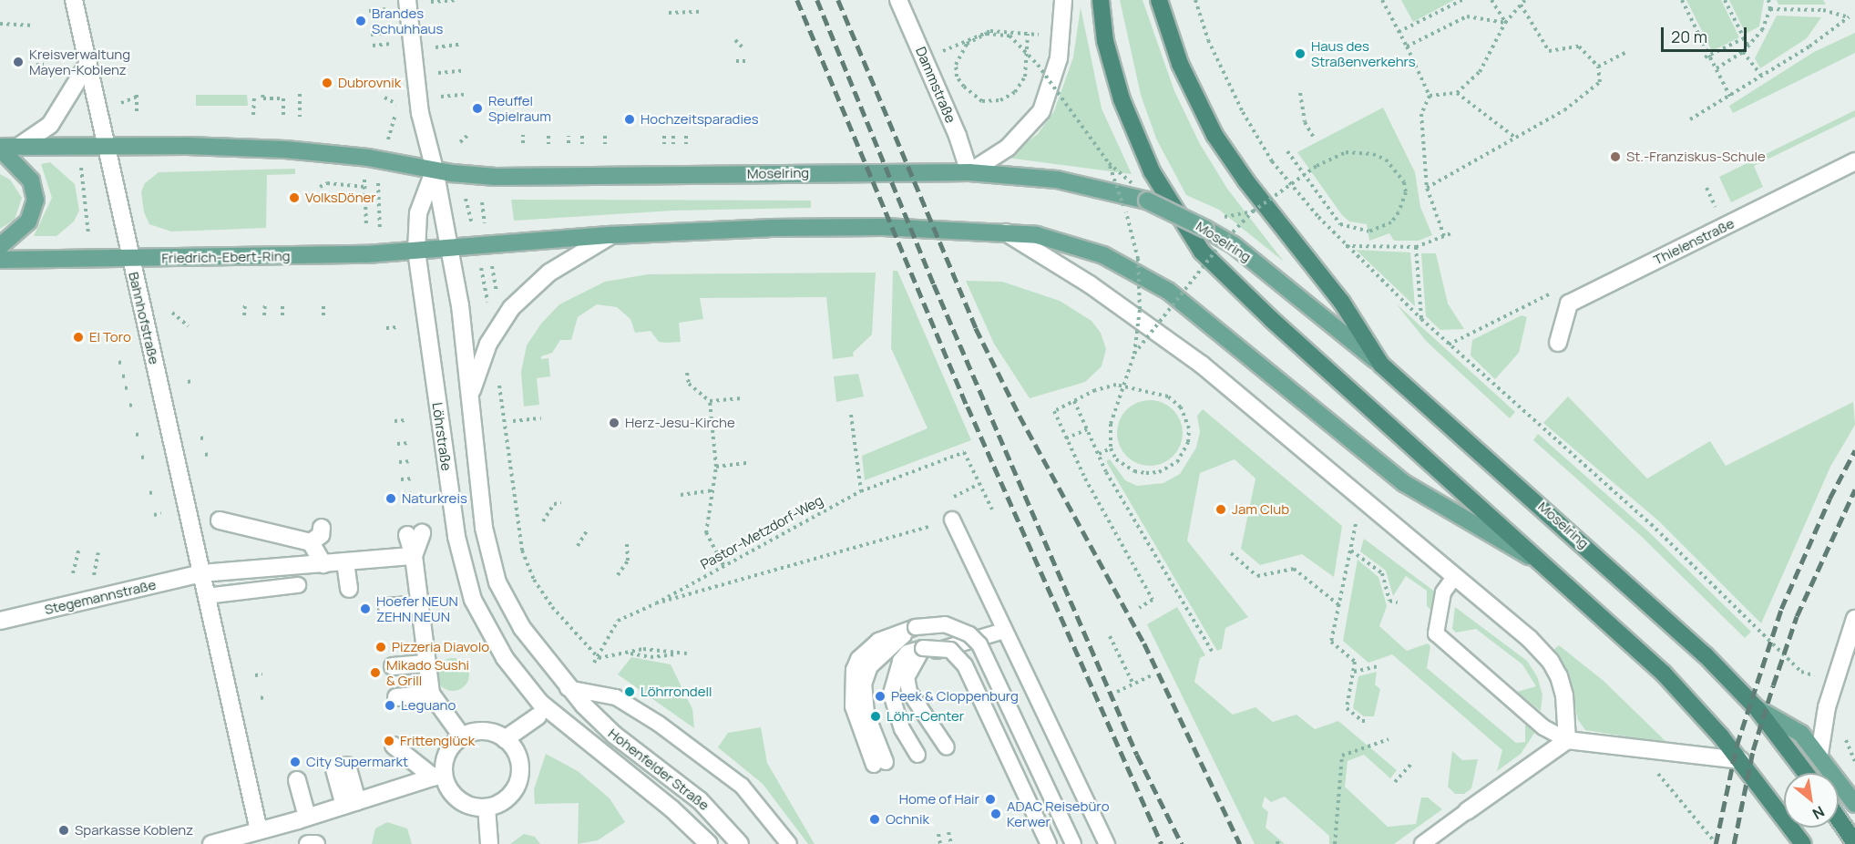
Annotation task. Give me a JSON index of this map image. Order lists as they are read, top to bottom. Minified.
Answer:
{"streets":{"highway":["Moselring"],"main road":["Friedrich-Ebert-Ring"],"street":["Dammstraße","Thielenstraße","Bahnhofstraße","Löhrstraße","Stegemannstraße","Hohenfelder Straße"],"path":["Pastor-Metzdorf-Weg"]},"crossings":[["Dammstraße","Moselring"],["Moselring","Löhrstraße"],["Friedrich-Ebert-Ring","Bahnhofstraße"],["Friedrich-Ebert-Ring","Löhrstraße"],["Bahnhofstraße","Stegemannstraße"],["Löhrstraße","Hohenfelder Straße"]],"places":["Brandes Schuhhaus","Haus des Straßenverkehrs","Kreisverwaltung Mayen-Koblenz","Dubrovnik","Reuffel Spielraum","Hochzeitsparadies","St.-Franziskus-Schule","VolksDöner","El Toro","Herz-Jesu-Kirche","Naturkreis","Jam Club","Hoefer NEUN ZEHN NEUN","Pizzeria Diavolo","Mikado Sushi & Grill","Löhrrondell","Peek & Cloppenburg","Leguano","Löhr-Center","Frittenglück","City Supermarkt","Home of Hair","ADAC Reisebüro Kerwer","Ochnik","Sparkasse Koblenz"],"scale_bar":"20 m","north":"bottom right"}
